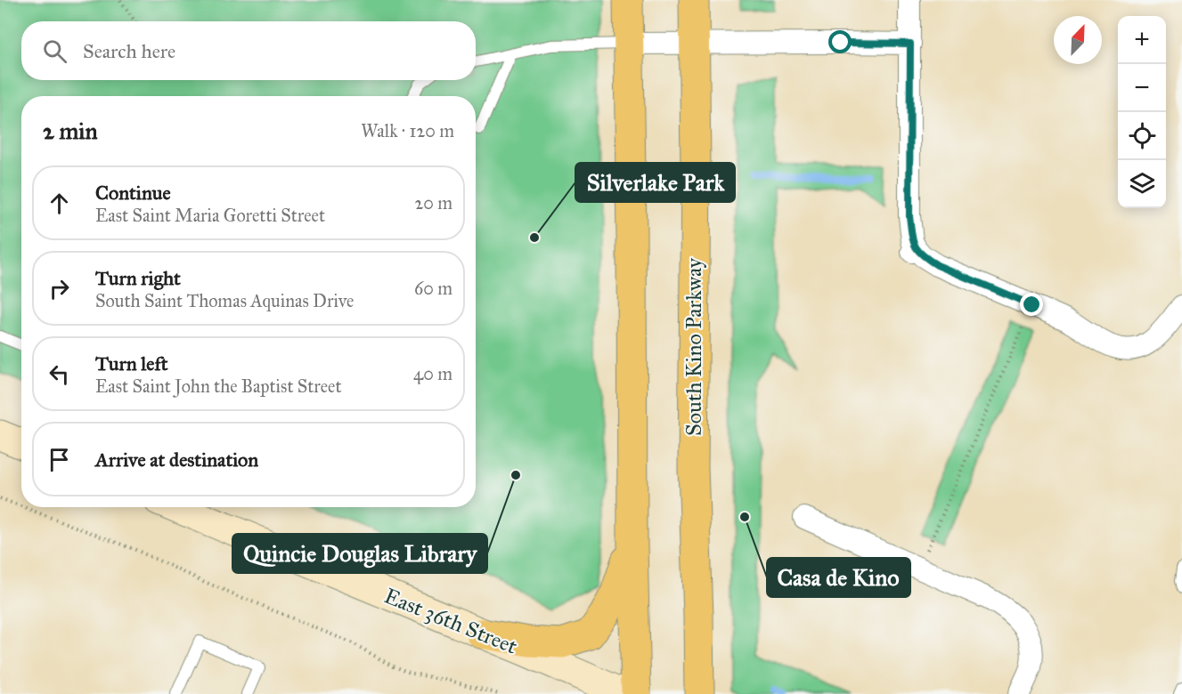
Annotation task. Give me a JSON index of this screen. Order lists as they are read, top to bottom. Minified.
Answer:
{"streets":{"main road":["South Kino Parkway","East 36th Street"]},"places":["Silverlake Park","Quincie Douglas Library","Casa de Kino"],"north":"top right","page":{"map_buttons":["+","−"],"search":"Search here","heading":["2 min","Walk · 120 m"],"list":[["Continue","East Saint Maria Goretti Street","20 m"],["Turn right","South Saint Thomas Aquinas Drive","60 m"],["Turn left","East Saint John the Baptist Street","40 m"],"Arrive at destination"]}}
